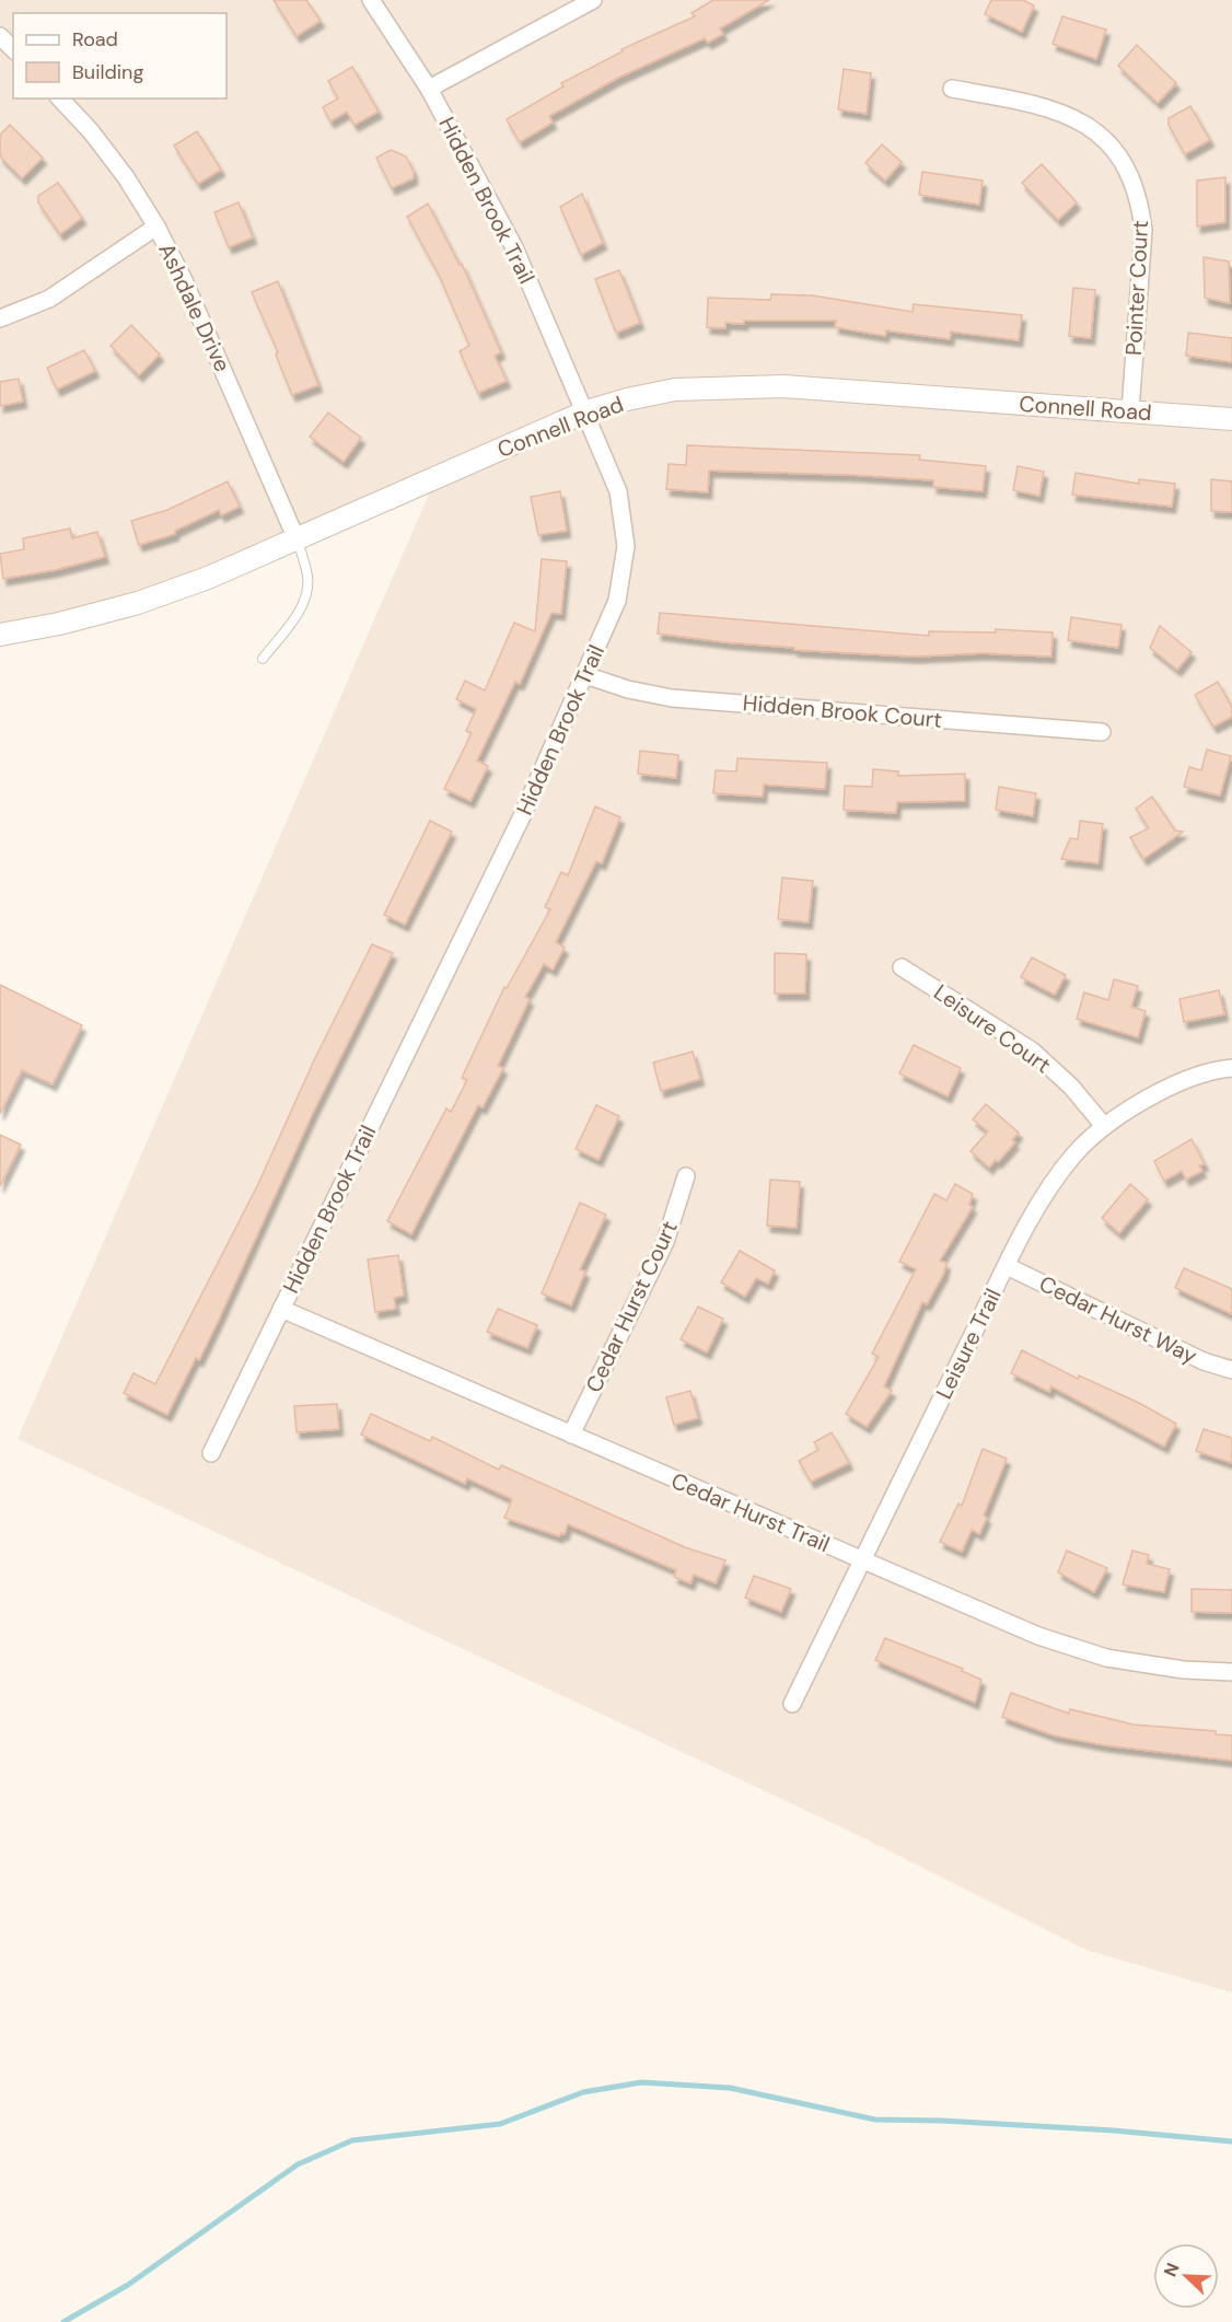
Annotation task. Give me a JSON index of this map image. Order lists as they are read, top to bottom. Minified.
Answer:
{"streets":{"street":["Hidden Brook Trail","Pointer Court","Ashdale Drive","Connell Road","Hidden Brook Court","Leisure Court","Cedar Hurst Court","Cedar Hurst Way","Leisure Trail","Cedar Hurst Trail"]},"crossings":[["Hidden Brook Trail","Connell Road"],["Hidden Brook Trail","Hidden Brook Court"],["Hidden Brook Trail","Cedar Hurst Trail"],["Pointer Court","Connell Road"],["Ashdale Drive","Connell Road"],["Leisure Court","Leisure Trail"],["Cedar Hurst Court","Cedar Hurst Trail"],["Cedar Hurst Way","Leisure Trail"],["Leisure Trail","Cedar Hurst Trail"]],"legend":["Road","Building"],"north":"top left"}
